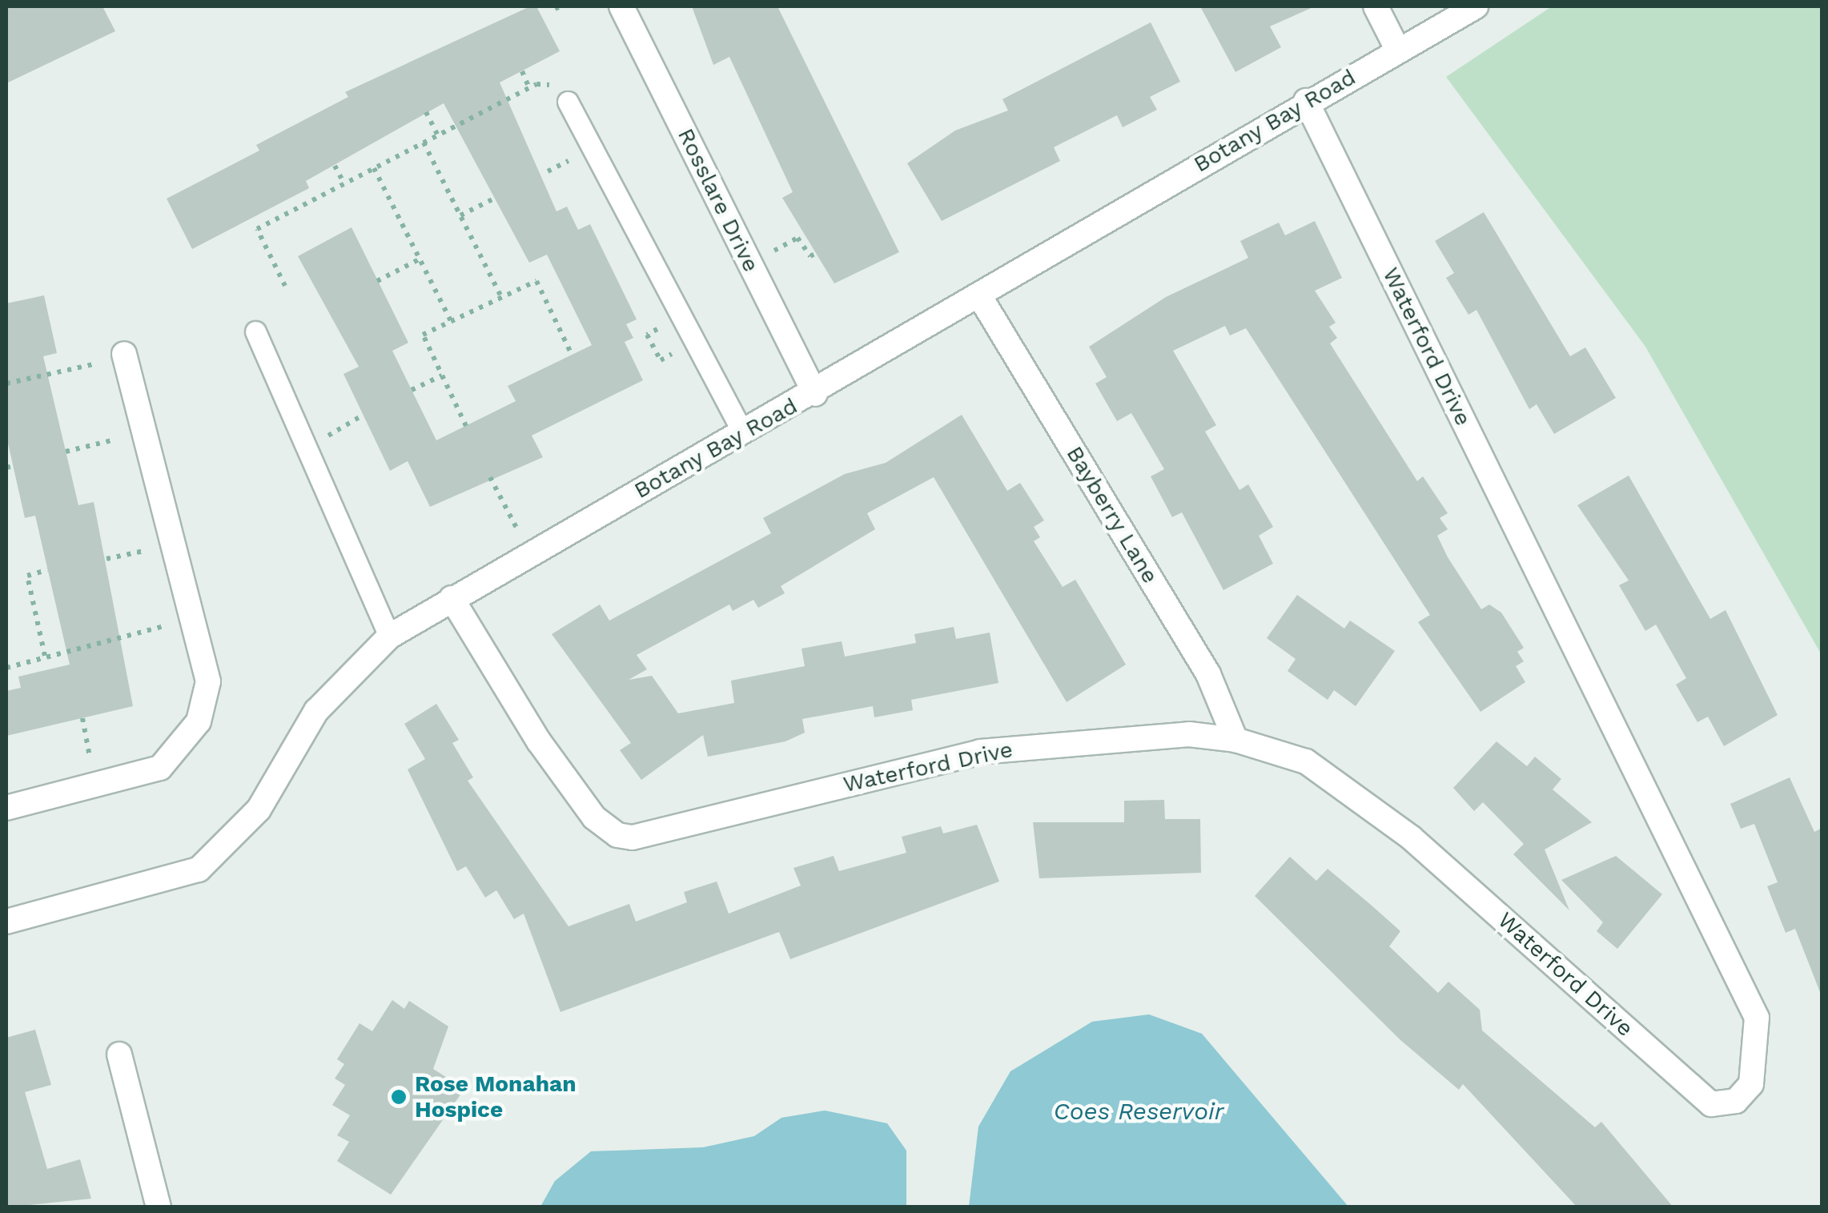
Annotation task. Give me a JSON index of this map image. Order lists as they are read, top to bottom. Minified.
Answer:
{"streets":{"street":["Botany Bay Road","Rosslare Drive","Waterford Drive","Bayberry Lane"]},"crossings":[["Botany Bay Road","Rosslare Drive"],["Botany Bay Road","Waterford Drive"],["Botany Bay Road","Bayberry Lane"],["Waterford Drive","Bayberry Lane"]],"water":["Coes Reservoir"],"places":["Rose Monahan Hospice"]}
